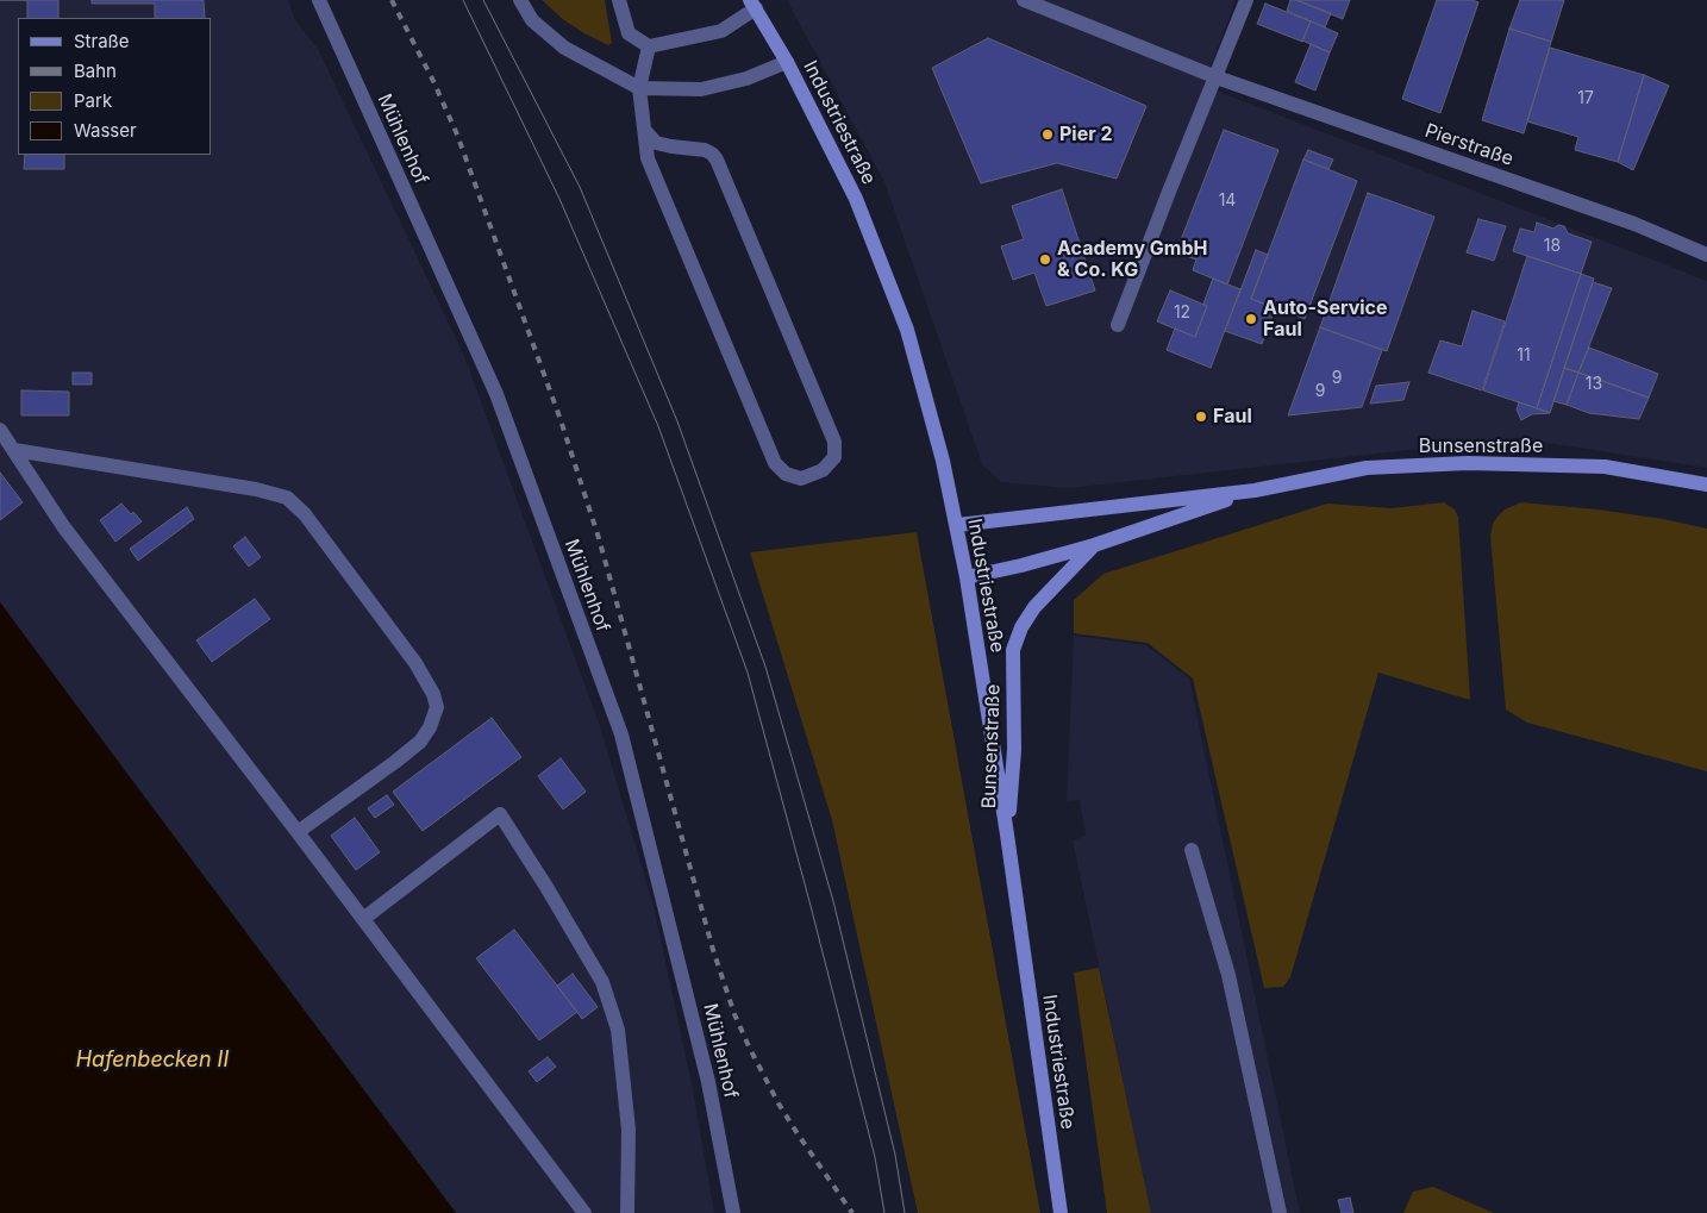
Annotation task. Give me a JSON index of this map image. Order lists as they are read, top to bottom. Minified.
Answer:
{"streets":{"main road":["Industriestraße","Bunsenstraße"],"street":["Mühlenhof","Pierstraße"]},"crossings":[["Industriestraße","Bunsenstraße"]],"water":["Hafenbecken II"],"places":["Pier 2","Academy GmbH & Co. KG","Auto-Service Faul","Faul"],"house_numbers":["17","14","18","12","11","9","13","9"],"legend":["Straße","Bahn","Park","Wasser"]}
